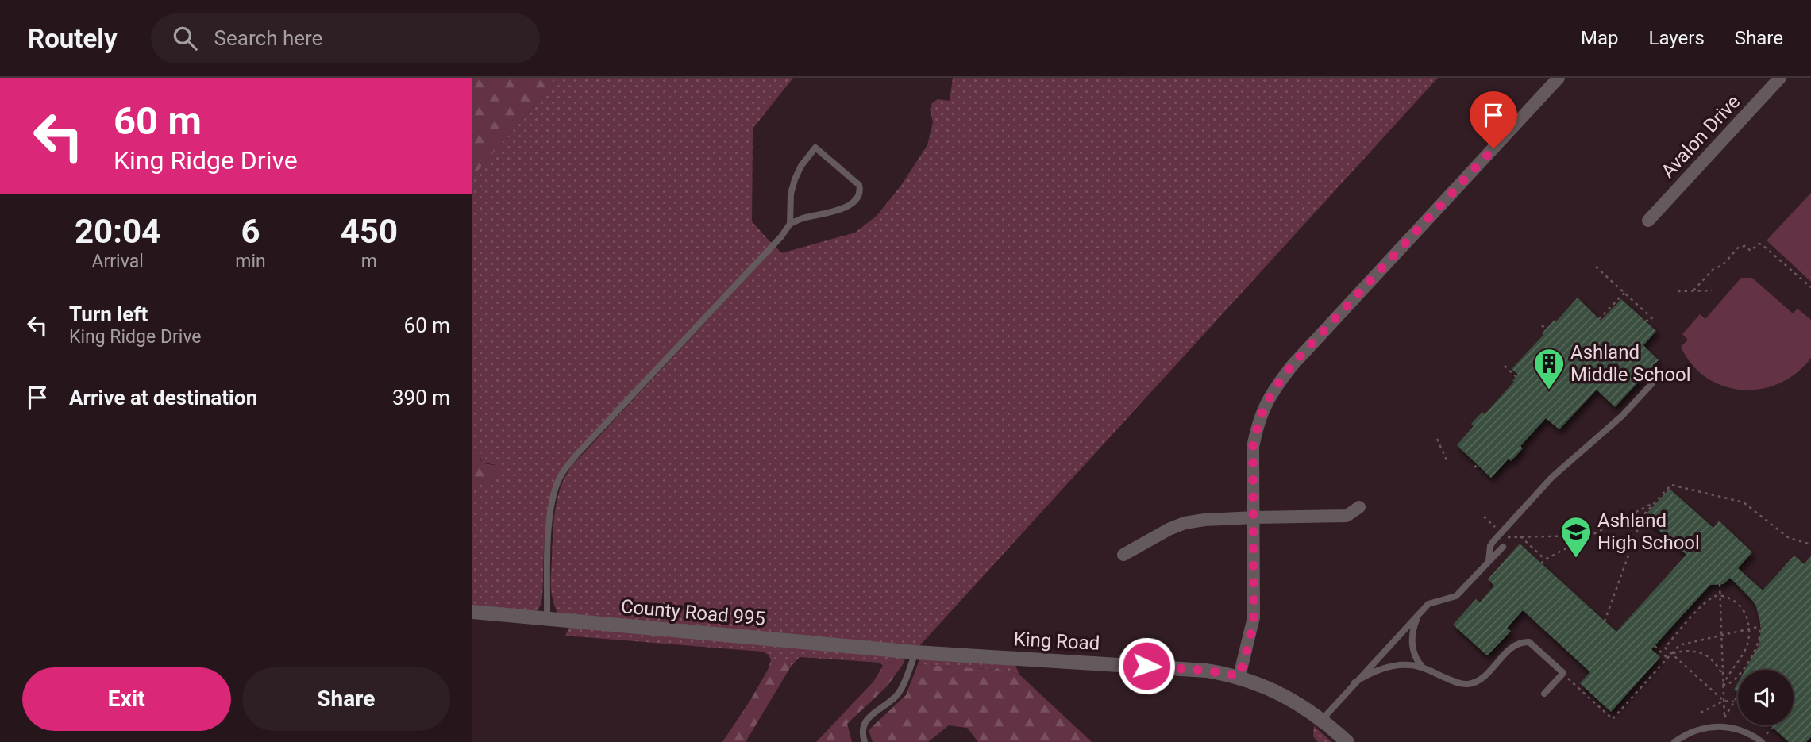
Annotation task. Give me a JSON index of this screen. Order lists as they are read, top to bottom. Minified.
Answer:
{"streets":{"street":["Avalon Drive","County Road 995","King Road"]},"crossings":[["County Road 995","King Road"]],"places":{"building":["Ashland Middle School"],"school or university":["Ashland High School"]},"page":{"header":"Routely","search":"Search here","nav":["Map","Layers","Share"],"turn":["60 m","King Ridge Drive"],"eta":["20:04","Arrival","6","min","450","m"],"list":[{"name":"Turn left","note":"King Ridge Drive","value":"60 m"},{"name":"Arrive at destination","value":"390 m"}],"buttons":["Exit","Share"]}}
